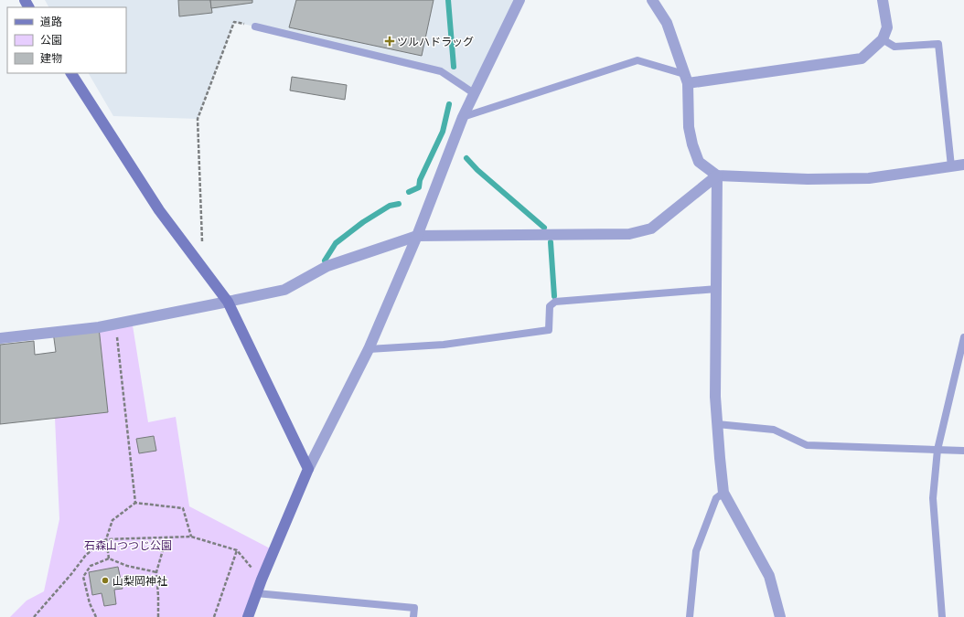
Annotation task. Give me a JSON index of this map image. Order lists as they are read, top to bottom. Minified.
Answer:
{"parks":["石森山つつじ公園"],"places":{"health":["ツルハドラッグ"],"other":["山梨岡神社"]},"legend":["道路","公園","建物"]}
